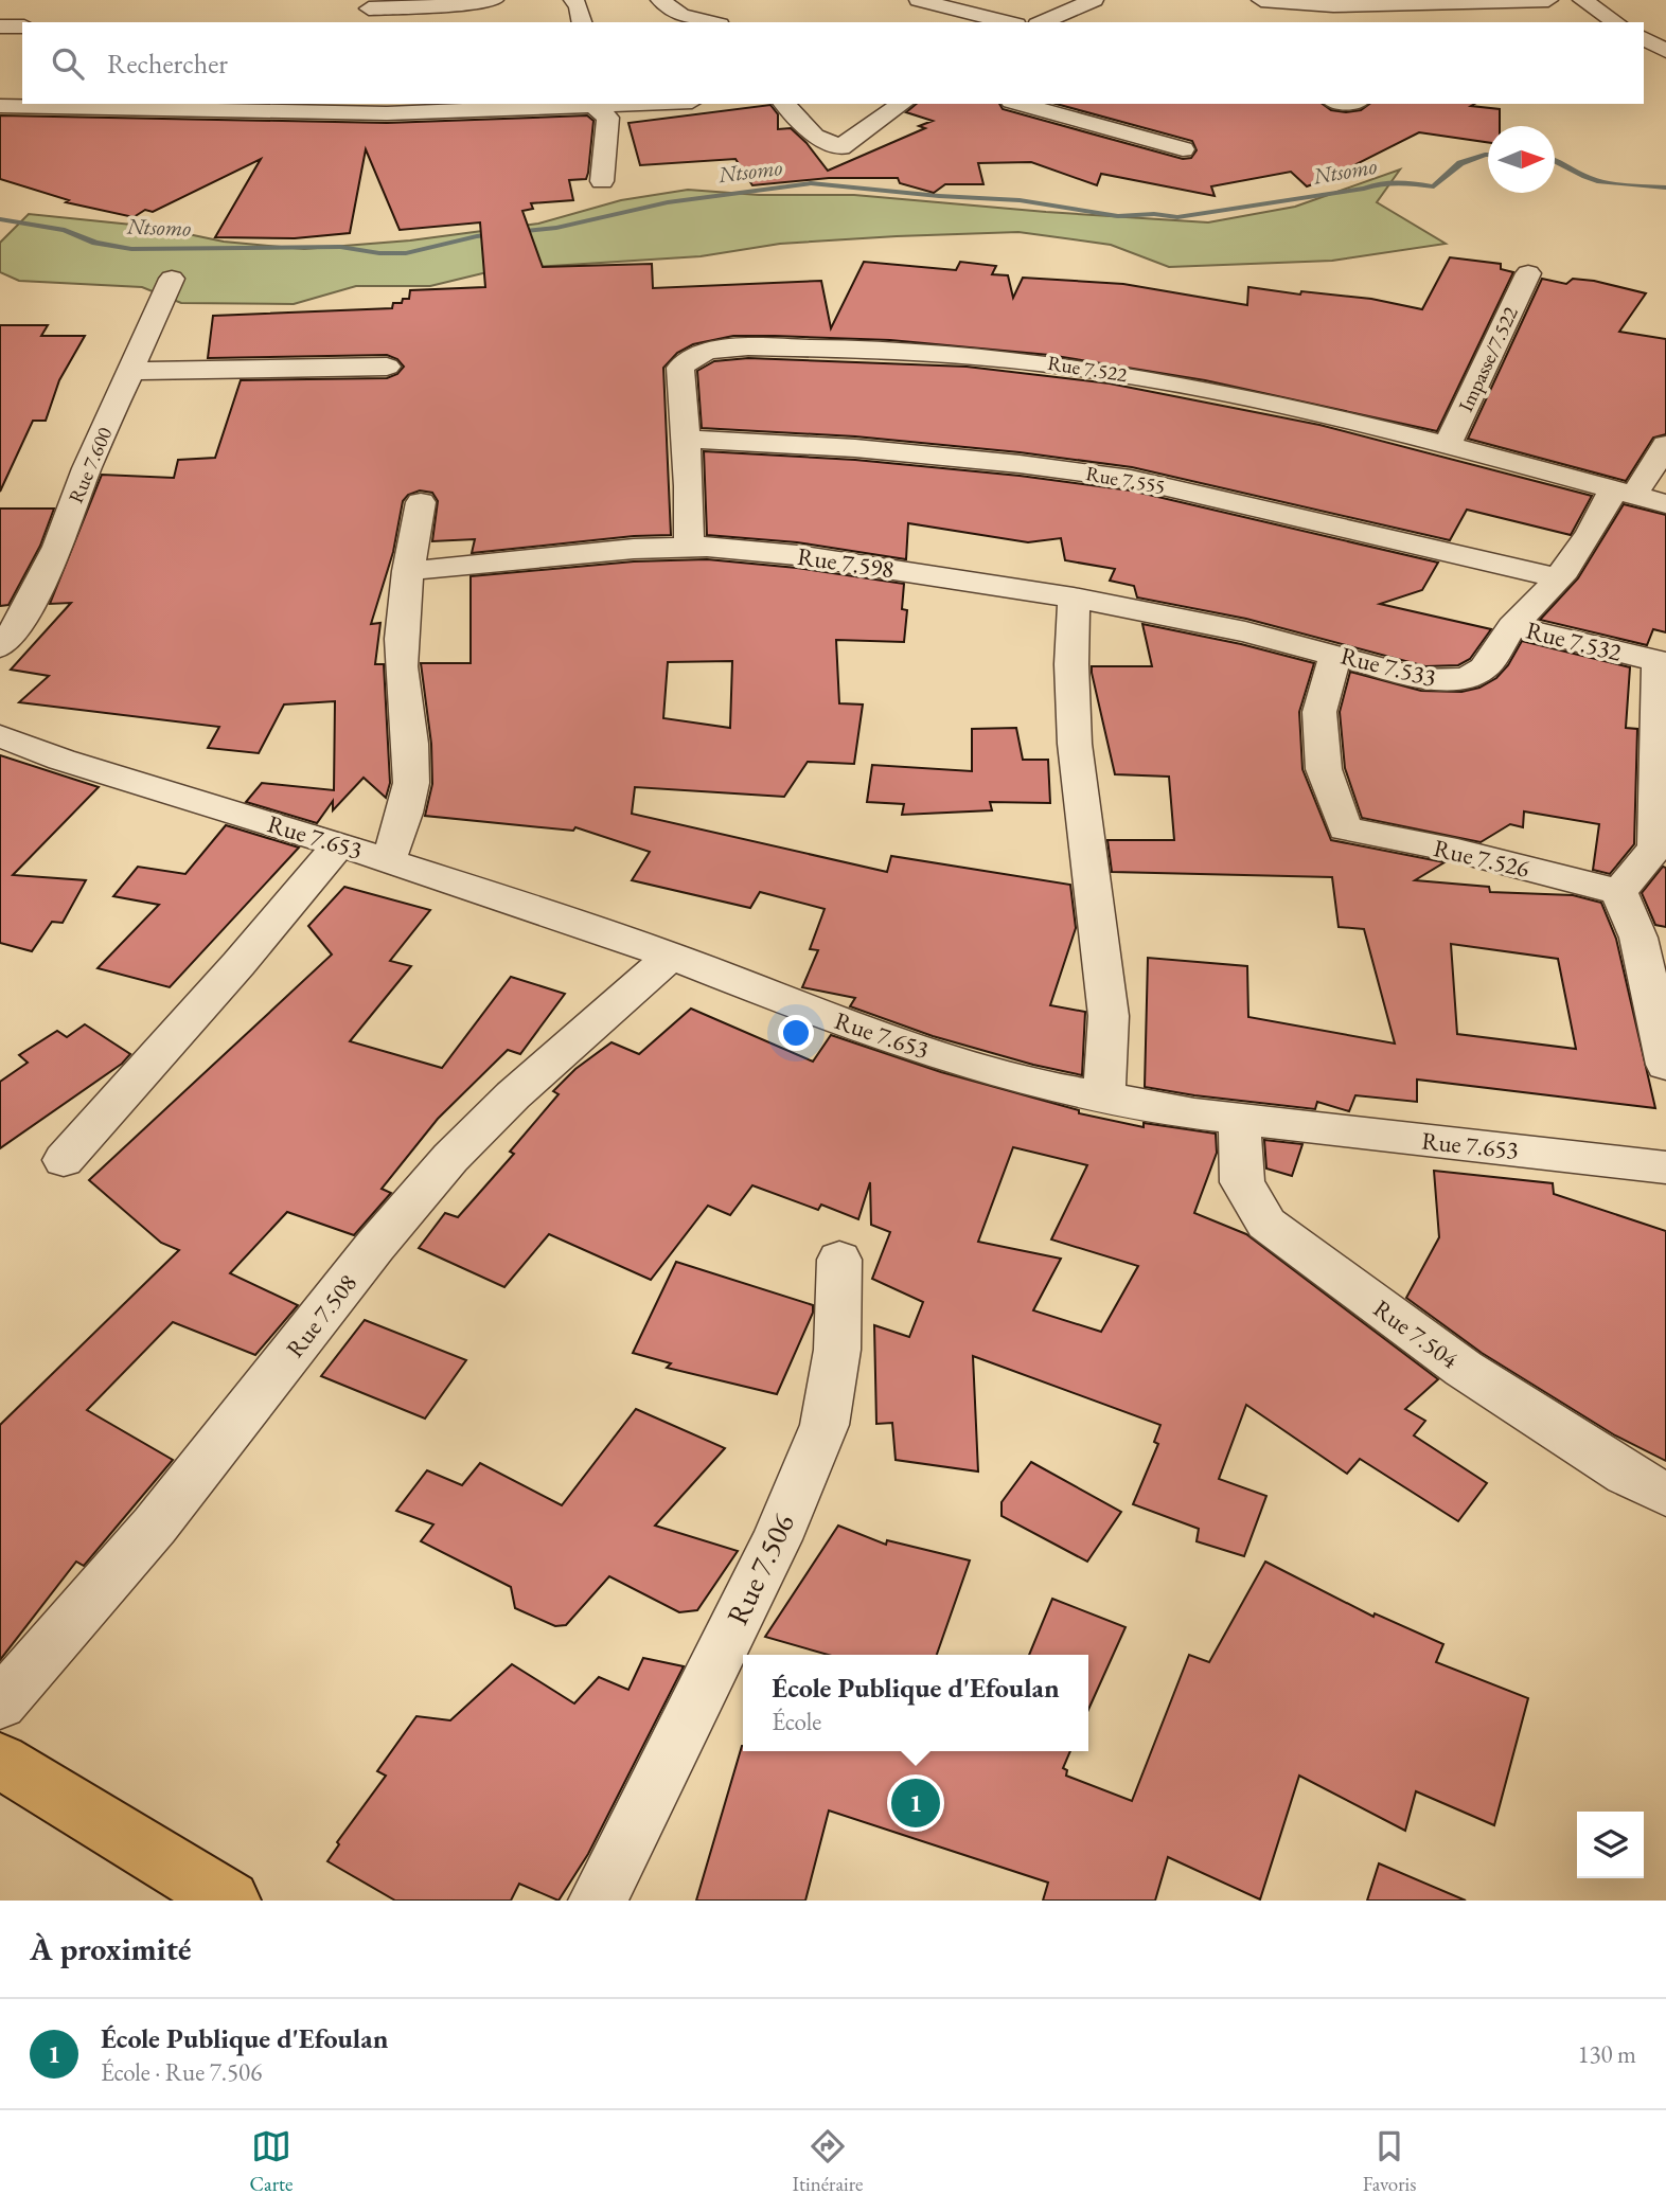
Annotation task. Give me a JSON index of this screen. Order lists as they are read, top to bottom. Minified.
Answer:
{"streets":{"street":["Impasse/7.522","Rue 7.522","Rue 7.600","Rue 7.555","Rue 7.598","Rue 7.532","Rue 7.533","Rue 7.653","Rue 7.526","Rue 7.508","Rue 7.504","Rue 7.506"]},"crossings":[["Impasse/7.522","Rue 7.522"],["Rue 7.522","Rue 7.555"],["Rue 7.522","Rue 7.598"],["Rue 7.522","Rue 7.533"],["Rue 7.555","Rue 7.533"],["Rue 7.598","Rue 7.533"],["Rue 7.532","Rue 7.533"],["Rue 7.532","Rue 7.526"],["Rue 7.533","Rue 7.526"],["Rue 7.653","Rue 7.508"],["Rue 7.653","Rue 7.504"]],"water":["Ntsomo"],"north":"right","page":{"search":"Rechercher","popup":["École Publique d'Efoulan","École"],"pins":"1","heading":"À proximité","list":[{"mark":"1","name":"École Publique d'Efoulan","note":"École · Rue 7.506","value":"130 m"}],"nav":["Carte","Itinéraire","Favoris"]}}
